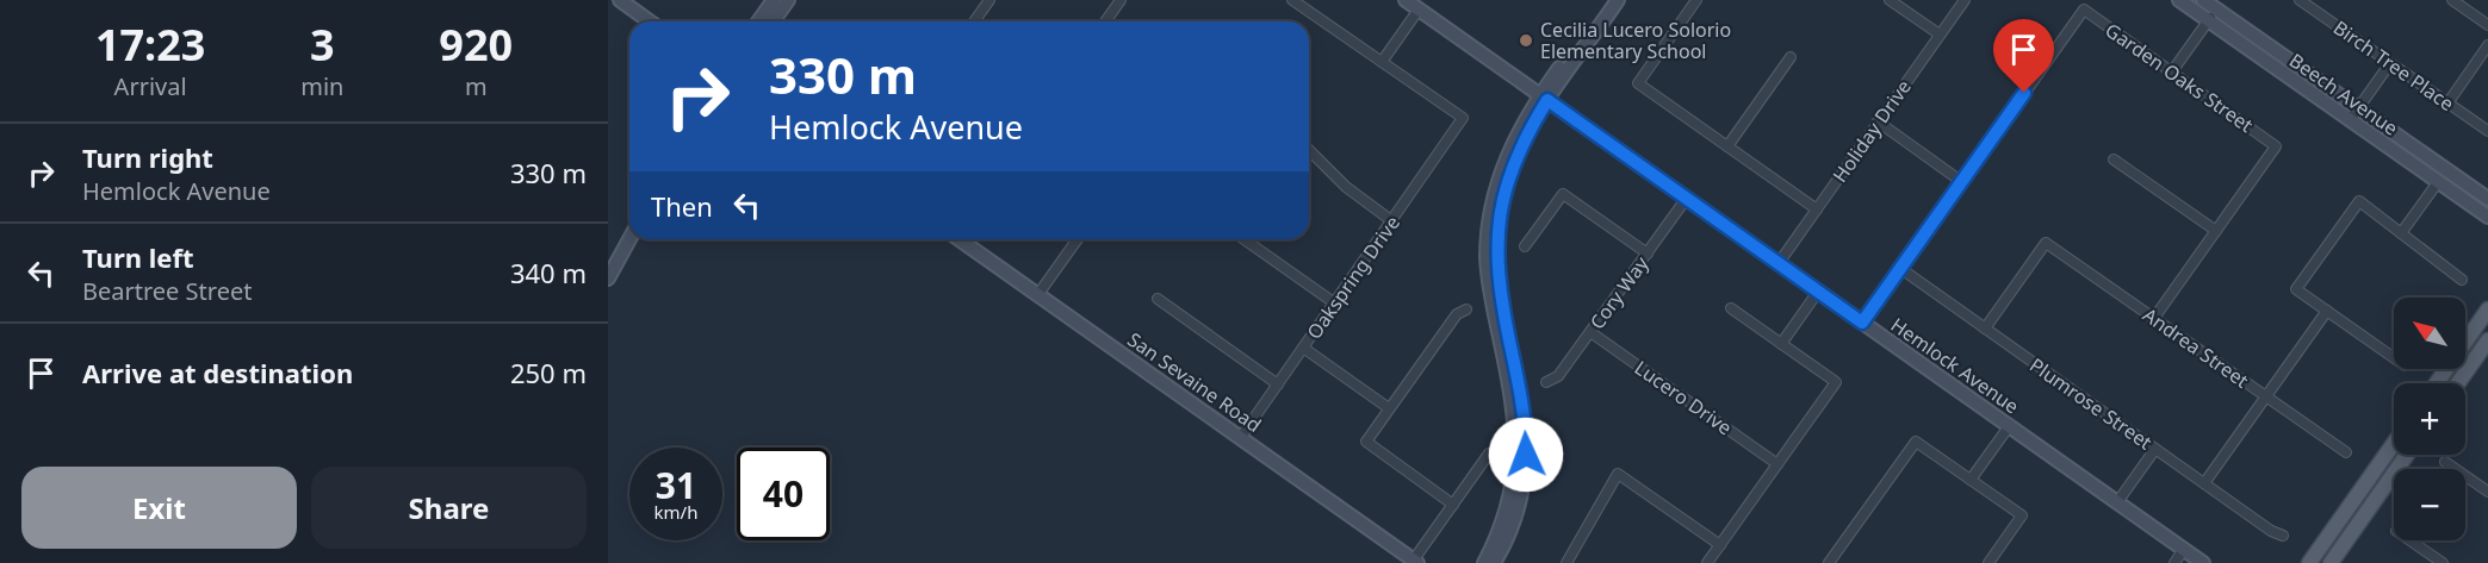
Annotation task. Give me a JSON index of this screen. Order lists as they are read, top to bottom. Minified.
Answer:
{"streets":{"street":["Birch Tree Place","Garden Oaks Street","Beech Avenue","Holiday Drive","Oakspring Drive","Cory Way","Andrea Street","Hemlock Avenue","San Sevaine Road","Lucero Drive","Plumrose Street"]},"crossings":[["Holiday Drive","Hemlock Avenue"],["Oakspring Drive","San Sevaine Road"],["Cory Way","Hemlock Avenue"],["Cory Way","Lucero Drive"],["Andrea Street","Plumrose Street"]],"places":["Cecilia Lucero Solorio Elementary School"],"north":"top left","page":{"eta":["17:23","Arrival","3","min","920","m"],"turn":["330 m","Hemlock Avenue"],"list":[{"name":"Turn right","note":"Hemlock Avenue","value":"330 m"},{"name":"Turn left","note":"Beartree Street","value":"340 m"},{"name":"Arrive at destination","value":"250 m"}],"then":"Then","map_buttons":["+","−"],"speed":"31 km/h","limit":"40","buttons":["Exit","Share"]}}
